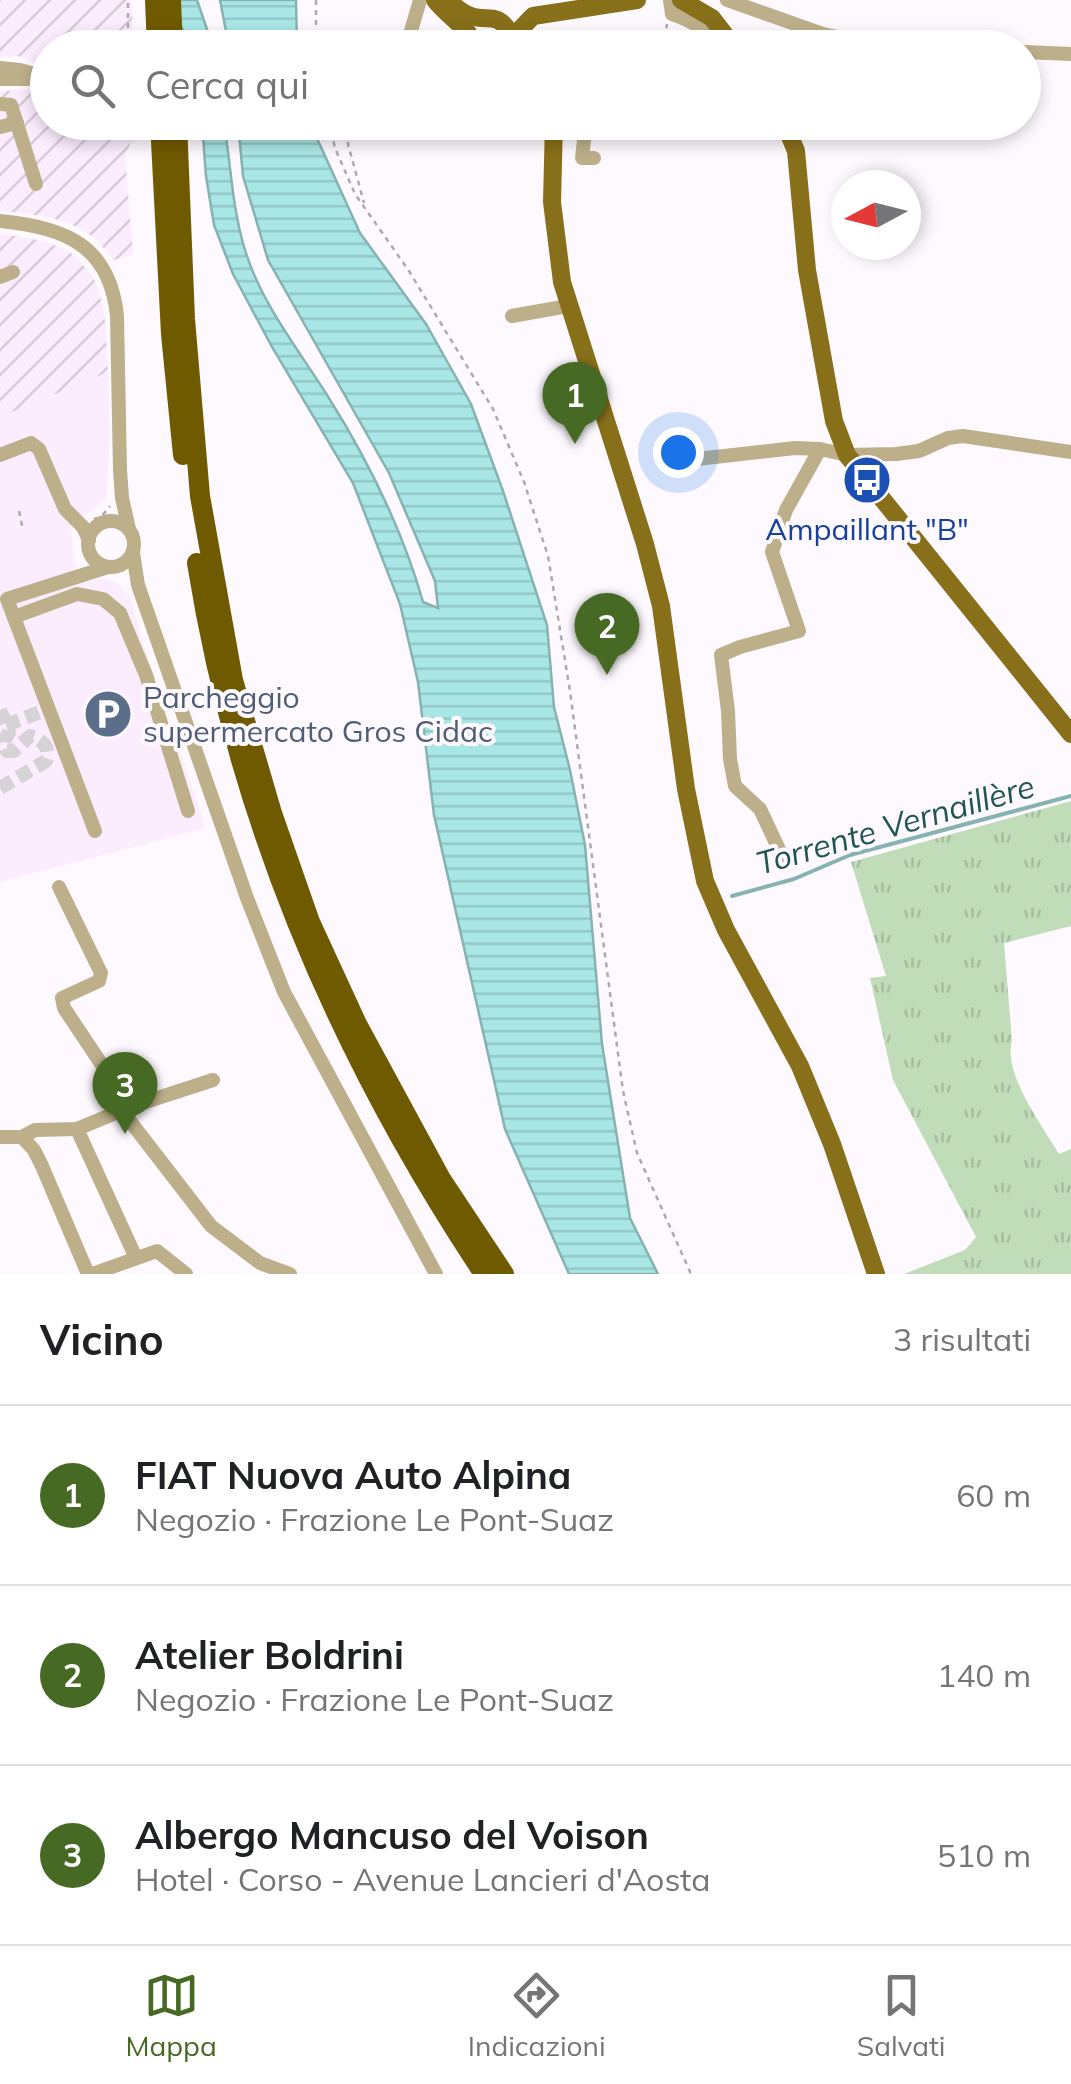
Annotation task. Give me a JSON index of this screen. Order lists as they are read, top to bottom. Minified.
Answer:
{"water":["Torrente Vernaillère"],"places":{"bus stop":["Ampaillant \"B\""],"parking":["Parcheggio supermercato Gros Cidac"]},"north":"left","page":{"search":"Cerca qui","pins":["1","2","3"],"heading":["Vicino","3 risultati"],"list":[{"mark":"1","name":"FIAT Nuova Auto Alpina","note":"Negozio · Frazione Le Pont-Suaz","value":"60 m"},{"mark":"2","name":"Atelier Boldrini","note":"Negozio · Frazione Le Pont-Suaz","value":"140 m"},{"mark":"3","name":"Albergo Mancuso del Voison","note":"Hotel · Corso - Avenue Lancieri d'Aosta","value":"510 m"}],"nav":["Mappa","Indicazioni","Salvati"]}}
